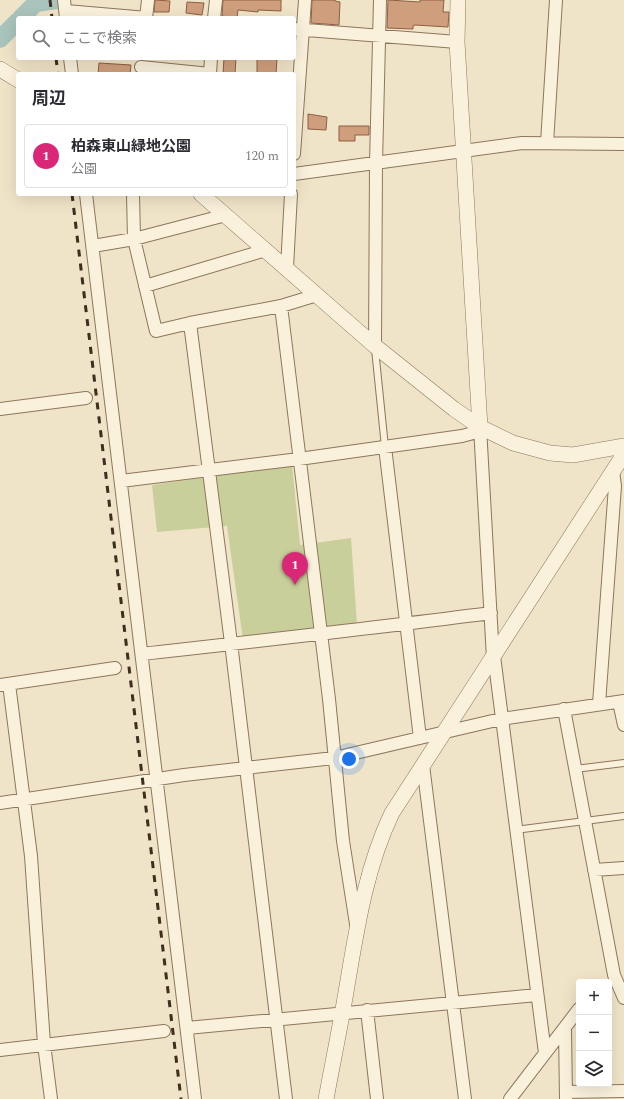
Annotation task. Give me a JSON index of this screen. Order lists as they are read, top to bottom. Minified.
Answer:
{"page":{"search":"ここで検索","heading":"周辺","list":[{"mark":"1","name":"柏森東山緑地公園","note":"公園","value":"120 m"}],"pins":"1","map_buttons":["+","−"]}}
